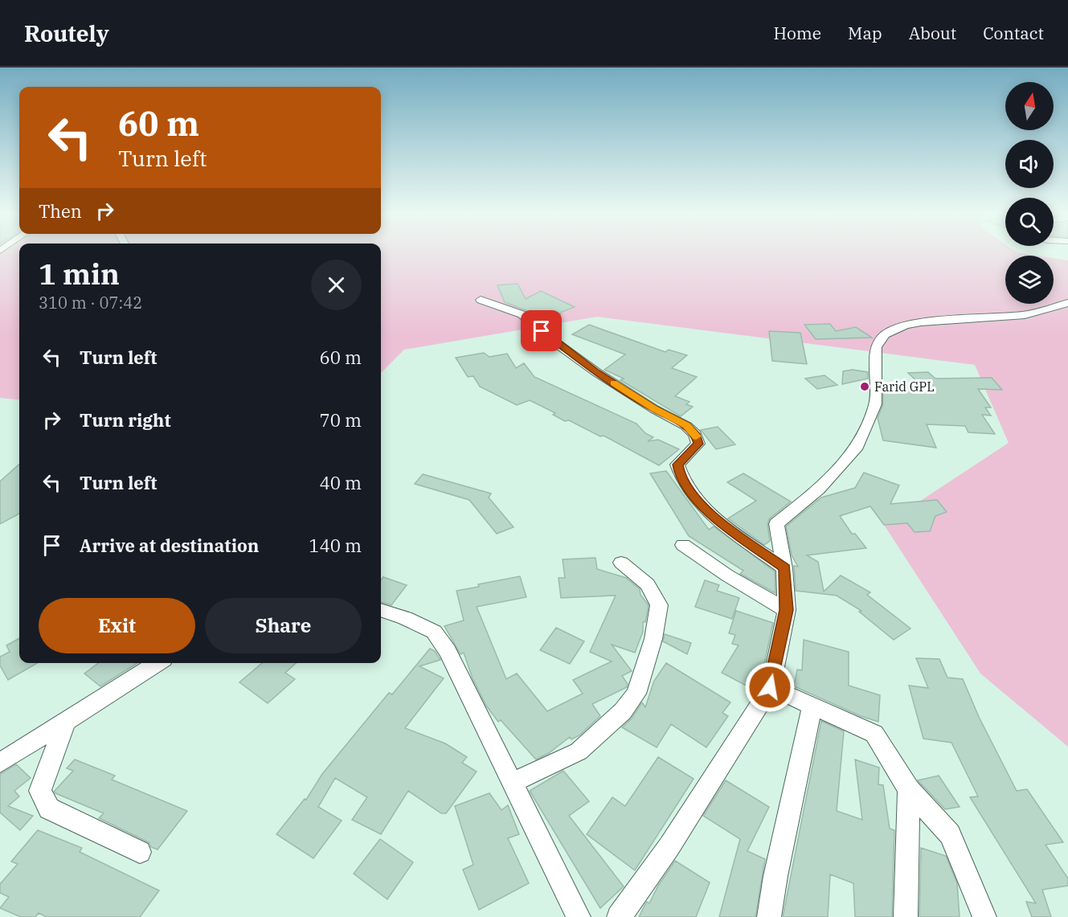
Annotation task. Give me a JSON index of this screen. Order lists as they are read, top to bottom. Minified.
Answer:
{"places":["Farid GPL"],"north":"top","page":{"header":"Routely","nav":["Home","Map","About","Contact"],"turn":["60 m","Turn left"],"then":"Then","heading":["1 min","310 m · 07:42"],"list":[{"name":"Turn left","value":"60 m"},{"name":"Turn right","value":"70 m"},{"name":"Turn left","value":"40 m"},{"name":"Arrive at destination","value":"140 m"}],"buttons":["Exit","Share"]}}
